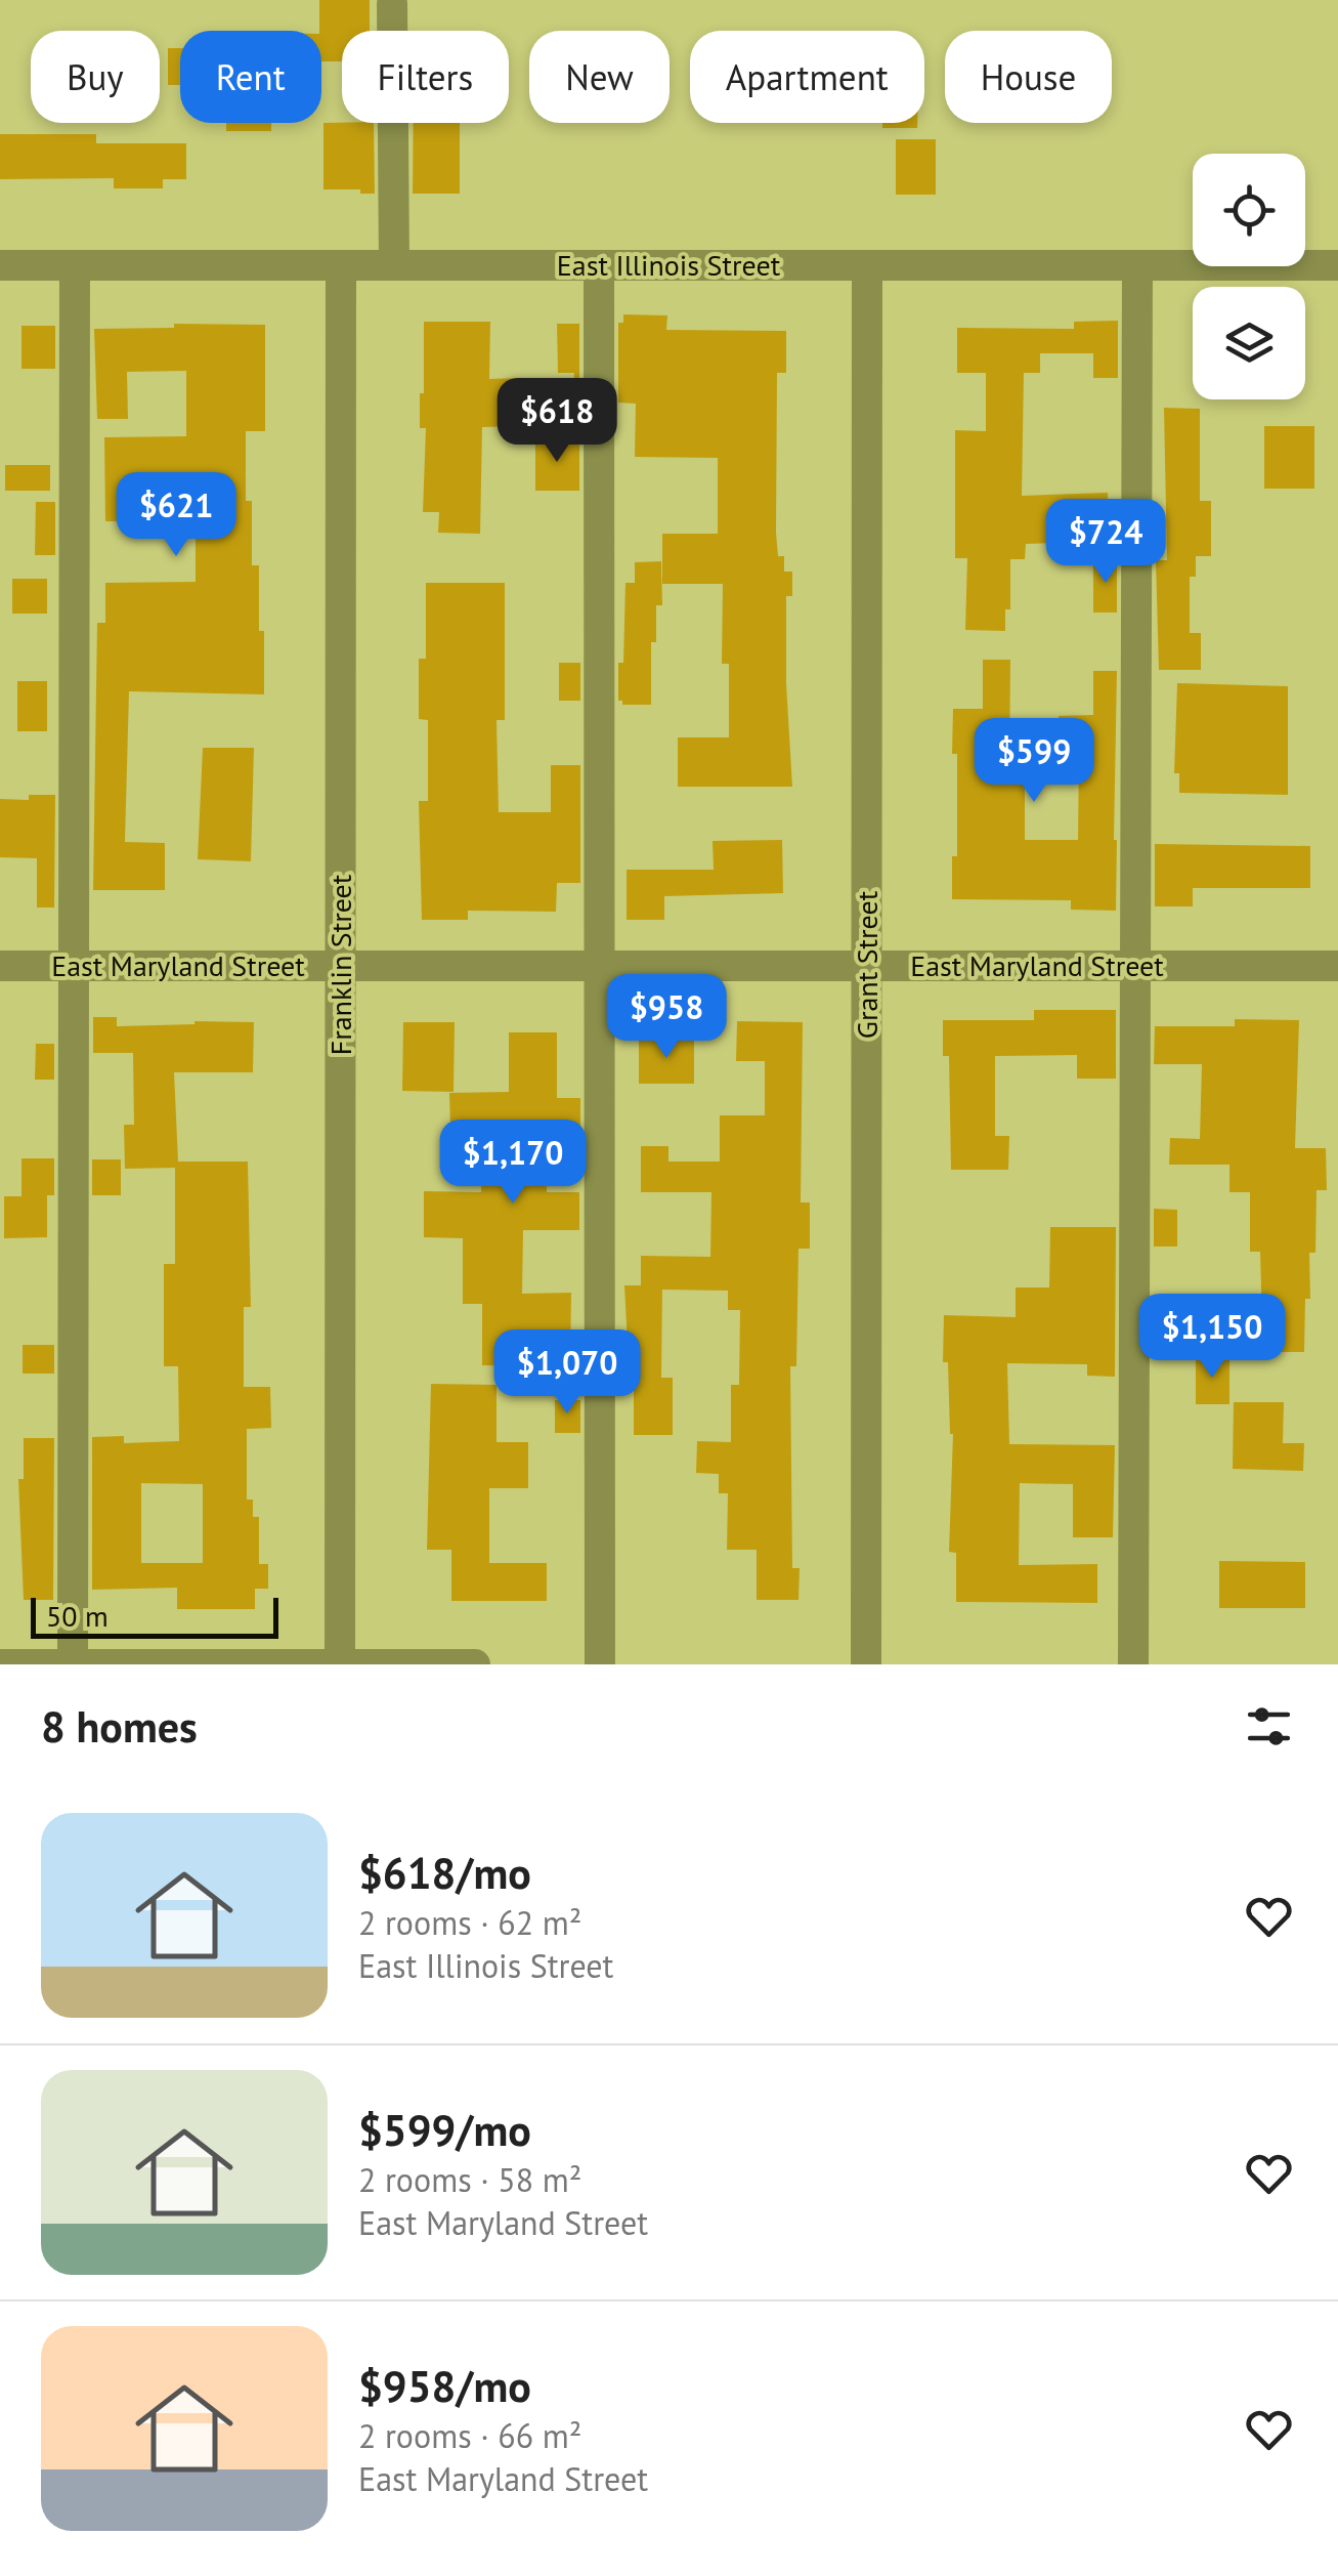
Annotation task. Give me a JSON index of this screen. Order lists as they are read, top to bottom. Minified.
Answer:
{"streets":{"street":["East Illinois Street","Franklin Street","Grant Street","East Maryland Street"]},"crossings":[["East Illinois Street","Franklin Street"],["East Illinois Street","Grant Street"],["Franklin Street","East Maryland Street"],["Grant Street","East Maryland Street"]],"scale_bar":"50 m","page":{"chip":["Buy","Rent","Filters","New","Apartment","House"],"price":["$618","$621","$724","$599","$958","$1,170","$1,150","$1,070"],"scale":"50 m","heading":"8 homes","list":[{"name":"$618/mo","note":"2 rooms · 62 m² · East Illinois Street"},{"name":"$599/mo","note":"2 rooms · 58 m² · East Maryland Street"},{"name":"$958/mo","note":"2 rooms · 66 m² · East Maryland Street"}]}}
